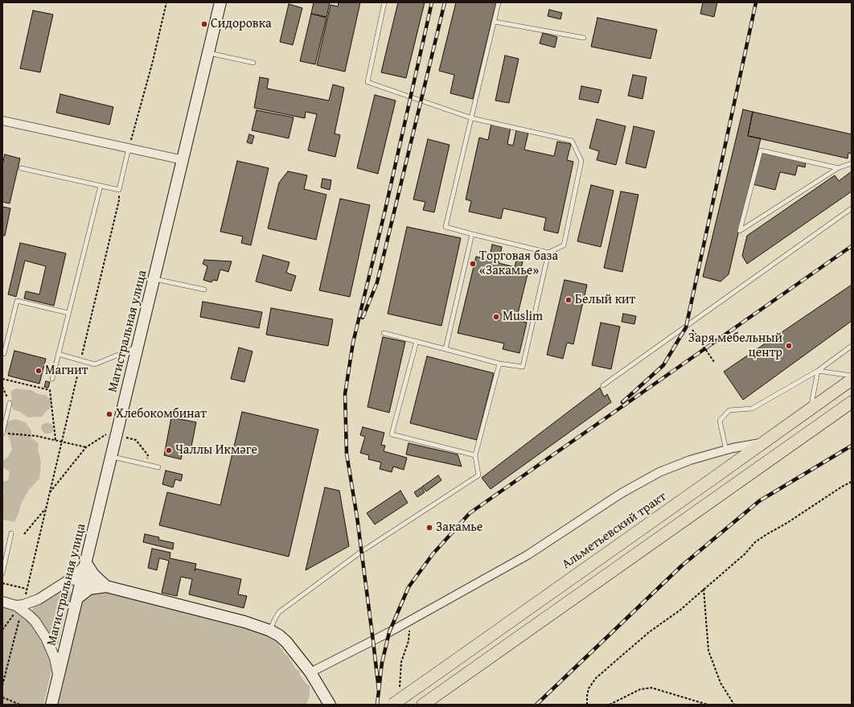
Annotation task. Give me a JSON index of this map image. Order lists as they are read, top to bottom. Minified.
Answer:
{"streets":{"main road":["Магистральная улица","Альметьевский тракт"]},"places":["Сидоровка","Торговая база «Закамье»","Белый кит","Muslim","Заря мебельный центр","Магнит","Хлебокомбинат","Чаллы Икмәге","Закамье"]}
